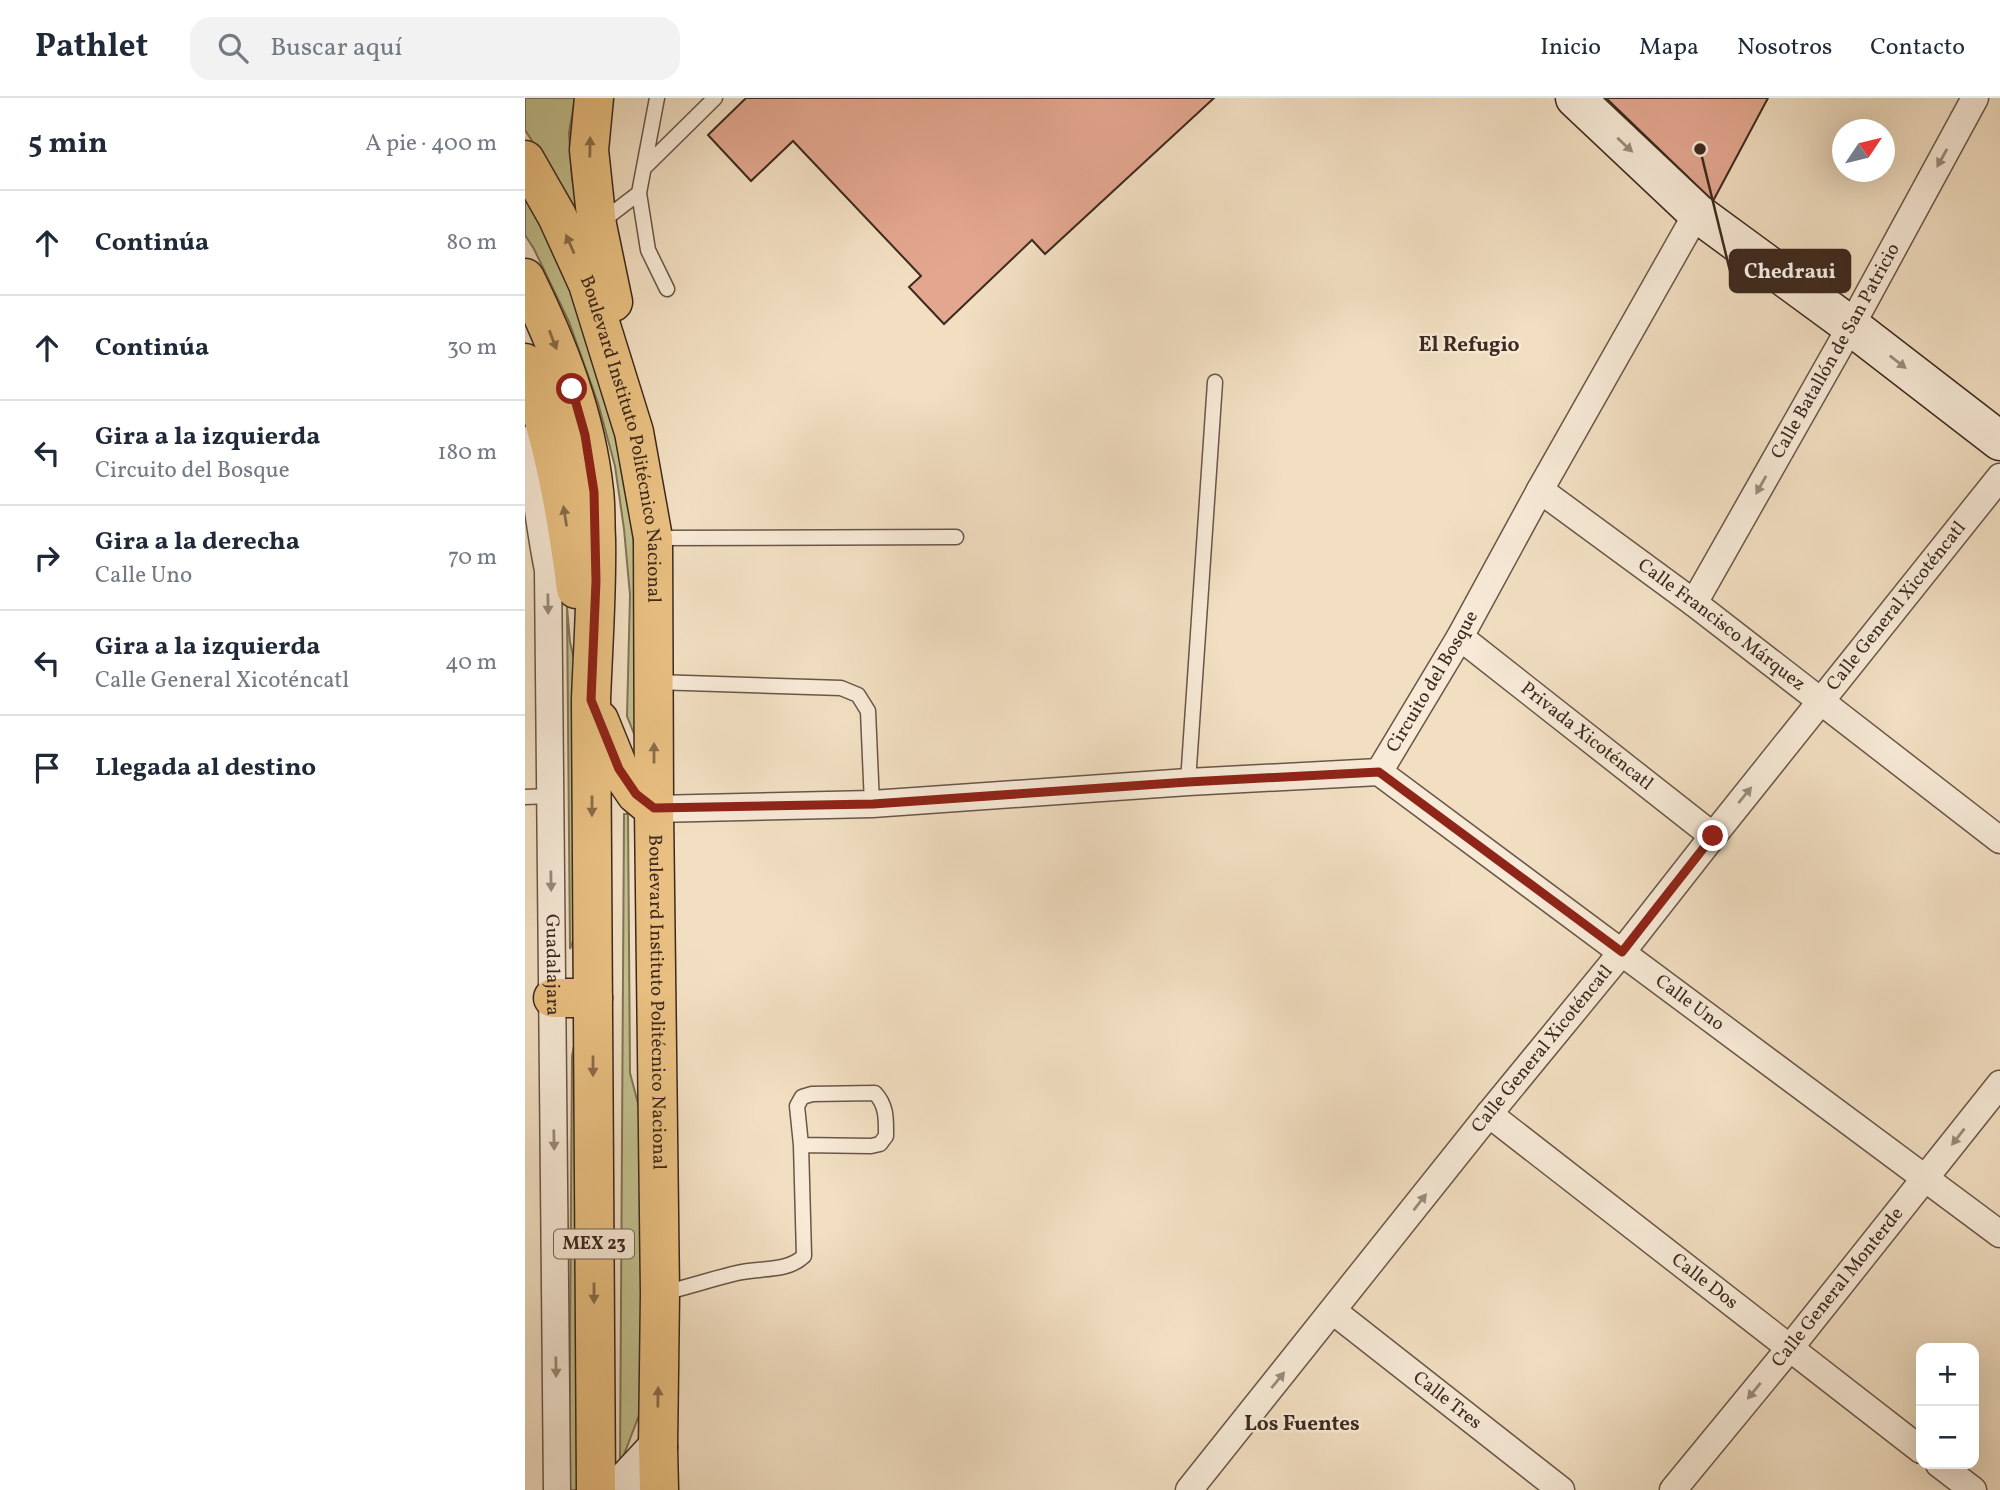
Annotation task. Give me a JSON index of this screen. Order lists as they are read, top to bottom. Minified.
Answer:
{"streets":{"main road":["Boulevard Instituto Politécnico Nacional","MEX 23"],"street":["Calle Batallón de San Patricio","Calle General Xicoténcatl","Calle Francisco Márquez","Circuito del Bosque","Privada Xicoténcatl","Guadalajara","Calle Uno","Calle Dos","Calle General Monterde","Calle Tres"]},"crossings":[["Calle Batallón de San Patricio","Calle Francisco Márquez"],["Boulevard Instituto Politécnico Nacional","Circuito del Bosque"],["Boulevard Instituto Politécnico Nacional","Guadalajara"],["Calle General Xicoténcatl","Calle Francisco Márquez"],["Calle General Xicoténcatl","Privada Xicoténcatl"],["Calle General Xicoténcatl","Calle Uno"],["Calle General Xicoténcatl","Calle Dos"],["Calle General Xicoténcatl","Calle Tres"],["Calle Francisco Márquez","Circuito del Bosque"],["Circuito del Bosque","Privada Xicoténcatl"],["Circuito del Bosque","Calle Uno"],["Calle Uno","Calle General Monterde"],["Calle Dos","Calle General Monterde"]],"one_way":["Calle Batallón de San Patricio","Calle General Xicoténcatl","Guadalajara","Calle General Monterde"],"districts":["El Refugio","Los Fuentes"],"places":["Chedraui"],"north":"top right","page":{"header":"Pathlet","search":"Buscar aquí","nav":["Inicio","Mapa","Nosotros","Contacto"],"heading":["5 min","A pie · 400 m"],"list":[["Continúa","80 m"],["Continúa","30 m"],["Gira a la izquierda","Circuito del Bosque","180 m"],["Gira a la derecha","Calle Uno","70 m"],["Gira a la izquierda","Calle General Xicoténcatl","40 m"],"Llegada al destino"],"map_buttons":["+","−"]}}
